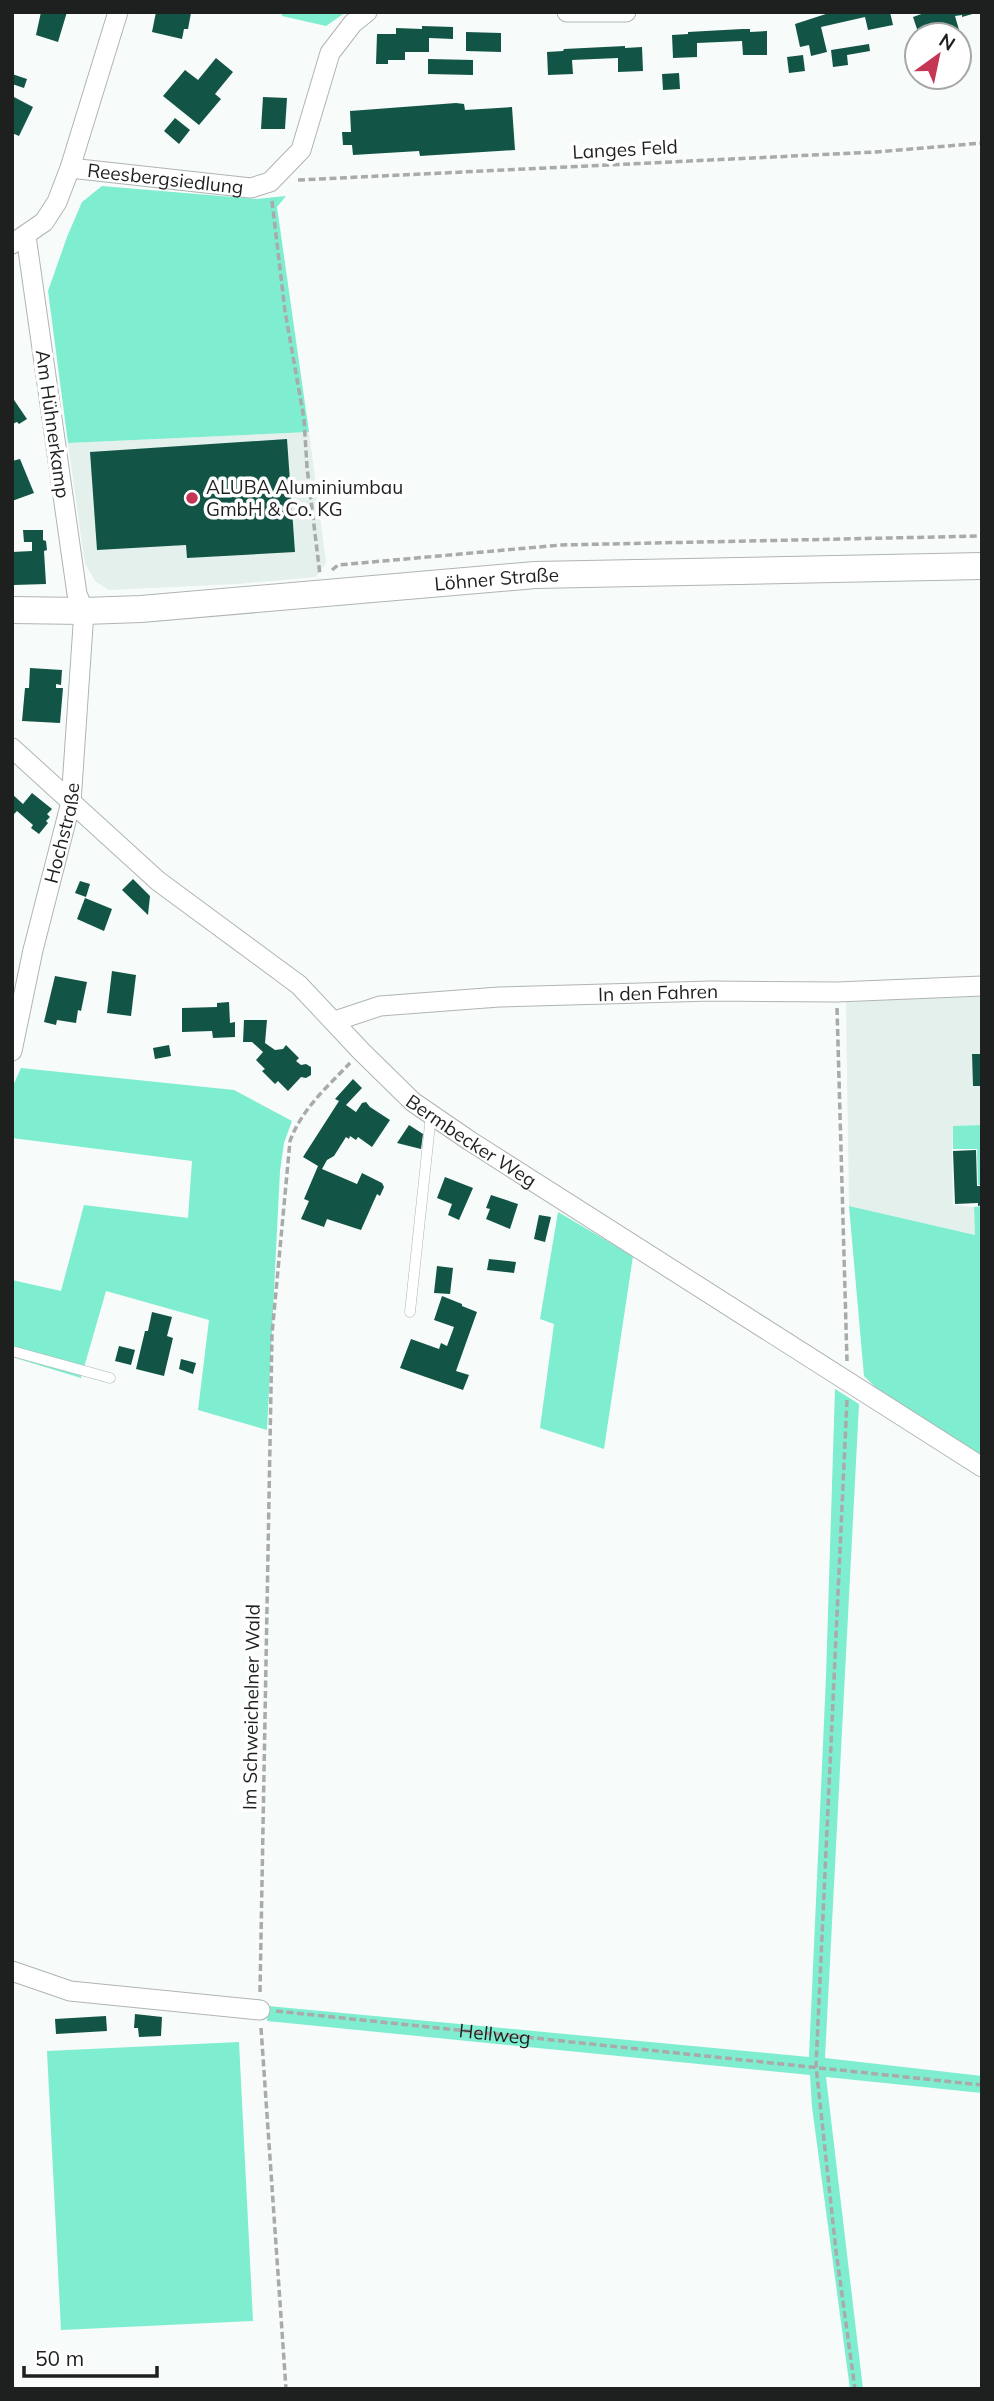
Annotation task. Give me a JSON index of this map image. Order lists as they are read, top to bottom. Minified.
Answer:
{"streets":{"main road":["Löhner Straße"],"street":["Reesbergsiedlung","Am Hühnerkamp","Hochstraße","In den Fahren","Bermbecker Weg"],"path":["Langes Feld","Im Schweichelner Wald","Hellweg"]},"crossings":[["Langes Feld","Reesbergsiedlung"],["Am Hühnerkamp","Löhner Straße"],["Am Hühnerkamp","Hochstraße"],["Löhner Straße","Hochstraße"],["Hochstraße","Bermbecker Weg"],["In den Fahren","Bermbecker Weg"],["Bermbecker Weg","Im Schweichelner Wald"],["Im Schweichelner Wald","Hellweg"]],"places":["ALUBA Aluminiumbau GmbH & Co. KG"],"scale_bar":"50 m","north":"top right"}
